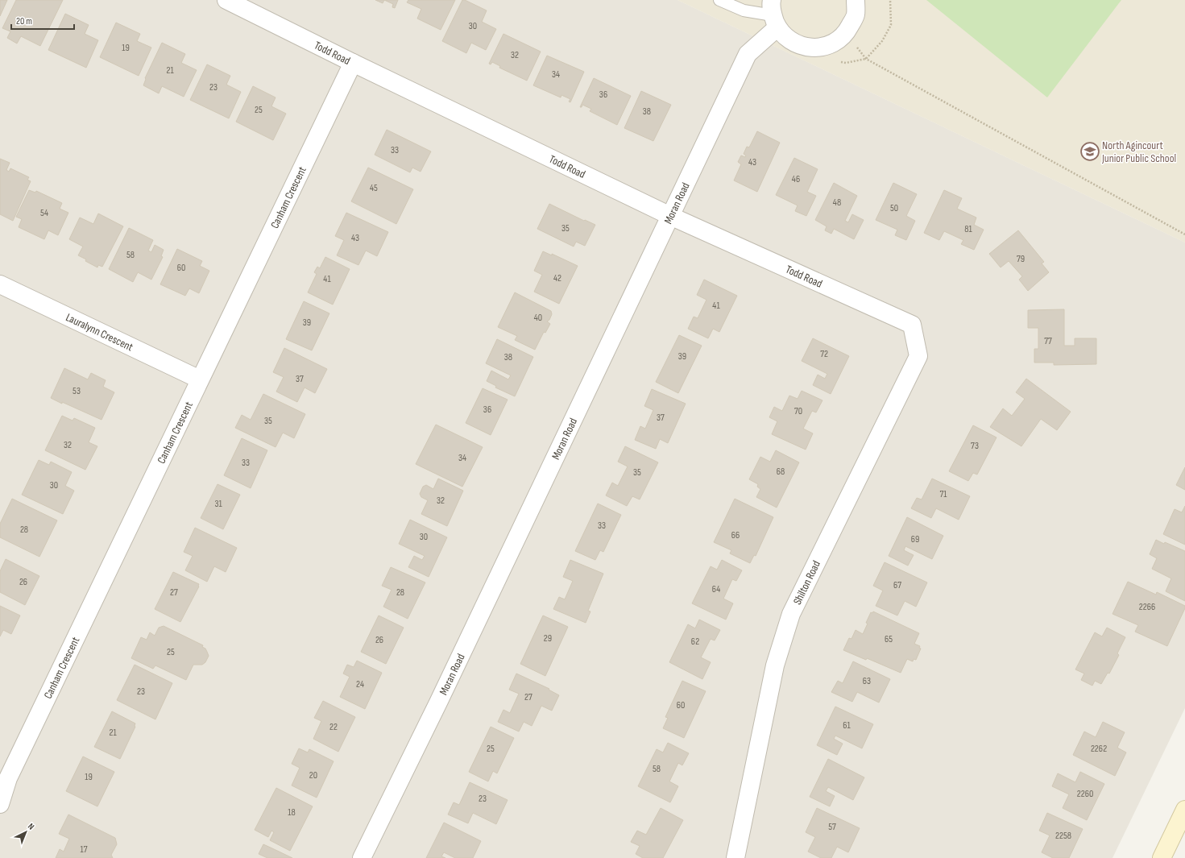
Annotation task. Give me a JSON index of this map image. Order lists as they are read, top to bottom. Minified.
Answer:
{"streets":{"street":["Todd Road","Canham Crescent","Moran Road","Lauralynn Crescent","Shilton Road"]},"crossings":[["Todd Road","Canham Crescent"],["Todd Road","Moran Road"],["Todd Road","Shilton Road"],["Canham Crescent","Lauralynn Crescent"]],"places":{"school or university":["North Agincourt Junior Public School"]},"house_numbers":["30","19","32","21","34","23","36","25","38","33","43","46","45","48","50","54","35","81","43","58","79","60","42","41","41","40","39","77","72","39","38","37","53","36","70","37","35","32","73","34","33","68","35","30","71","32","31","33","28","66","30","69","26","67","64","27","28","2266","29","65","26","62","25","63","24","23","27","60","61","22","21","25","2262","58","20","19","2260","23","18","57","2258","17"],"scale_bar":"20 m","north":"top right"}
